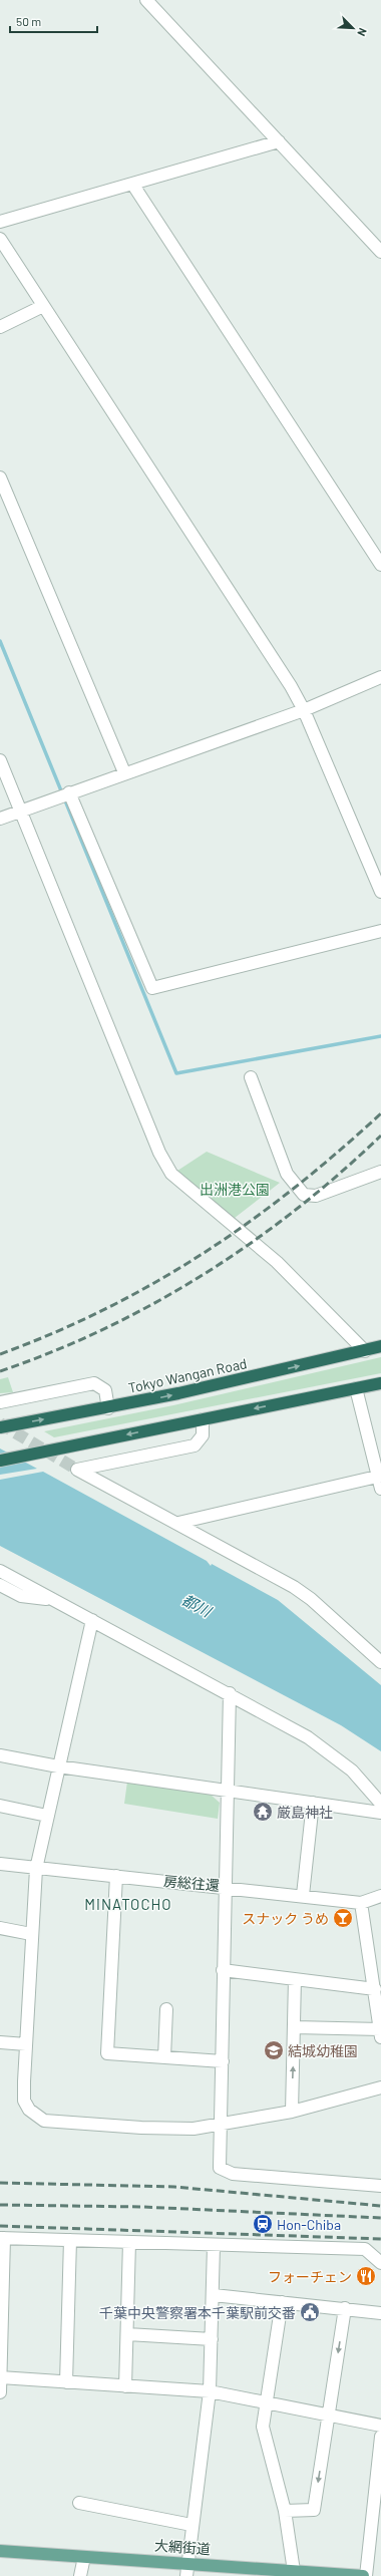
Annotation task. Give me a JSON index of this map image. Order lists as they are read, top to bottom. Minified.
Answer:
{"streets":{"highway":["Tokyo Wangan Road"],"main road":["大網街道"],"street":["房総往還"]},"districts":["MINATOCHO"],"water":["都川"],"parks":["出洲港公園"],"places":{"temple":["厳島神社"],"bar":["スナック うめ"],"school or university":["結城幼稚園"],"station":["Hon-Chiba"],"restaurant":["フォーチェン"],"public building":["千葉中央警察署本千葉駅前交番"]},"scale_bar":"50 m","north":"bottom right"}
